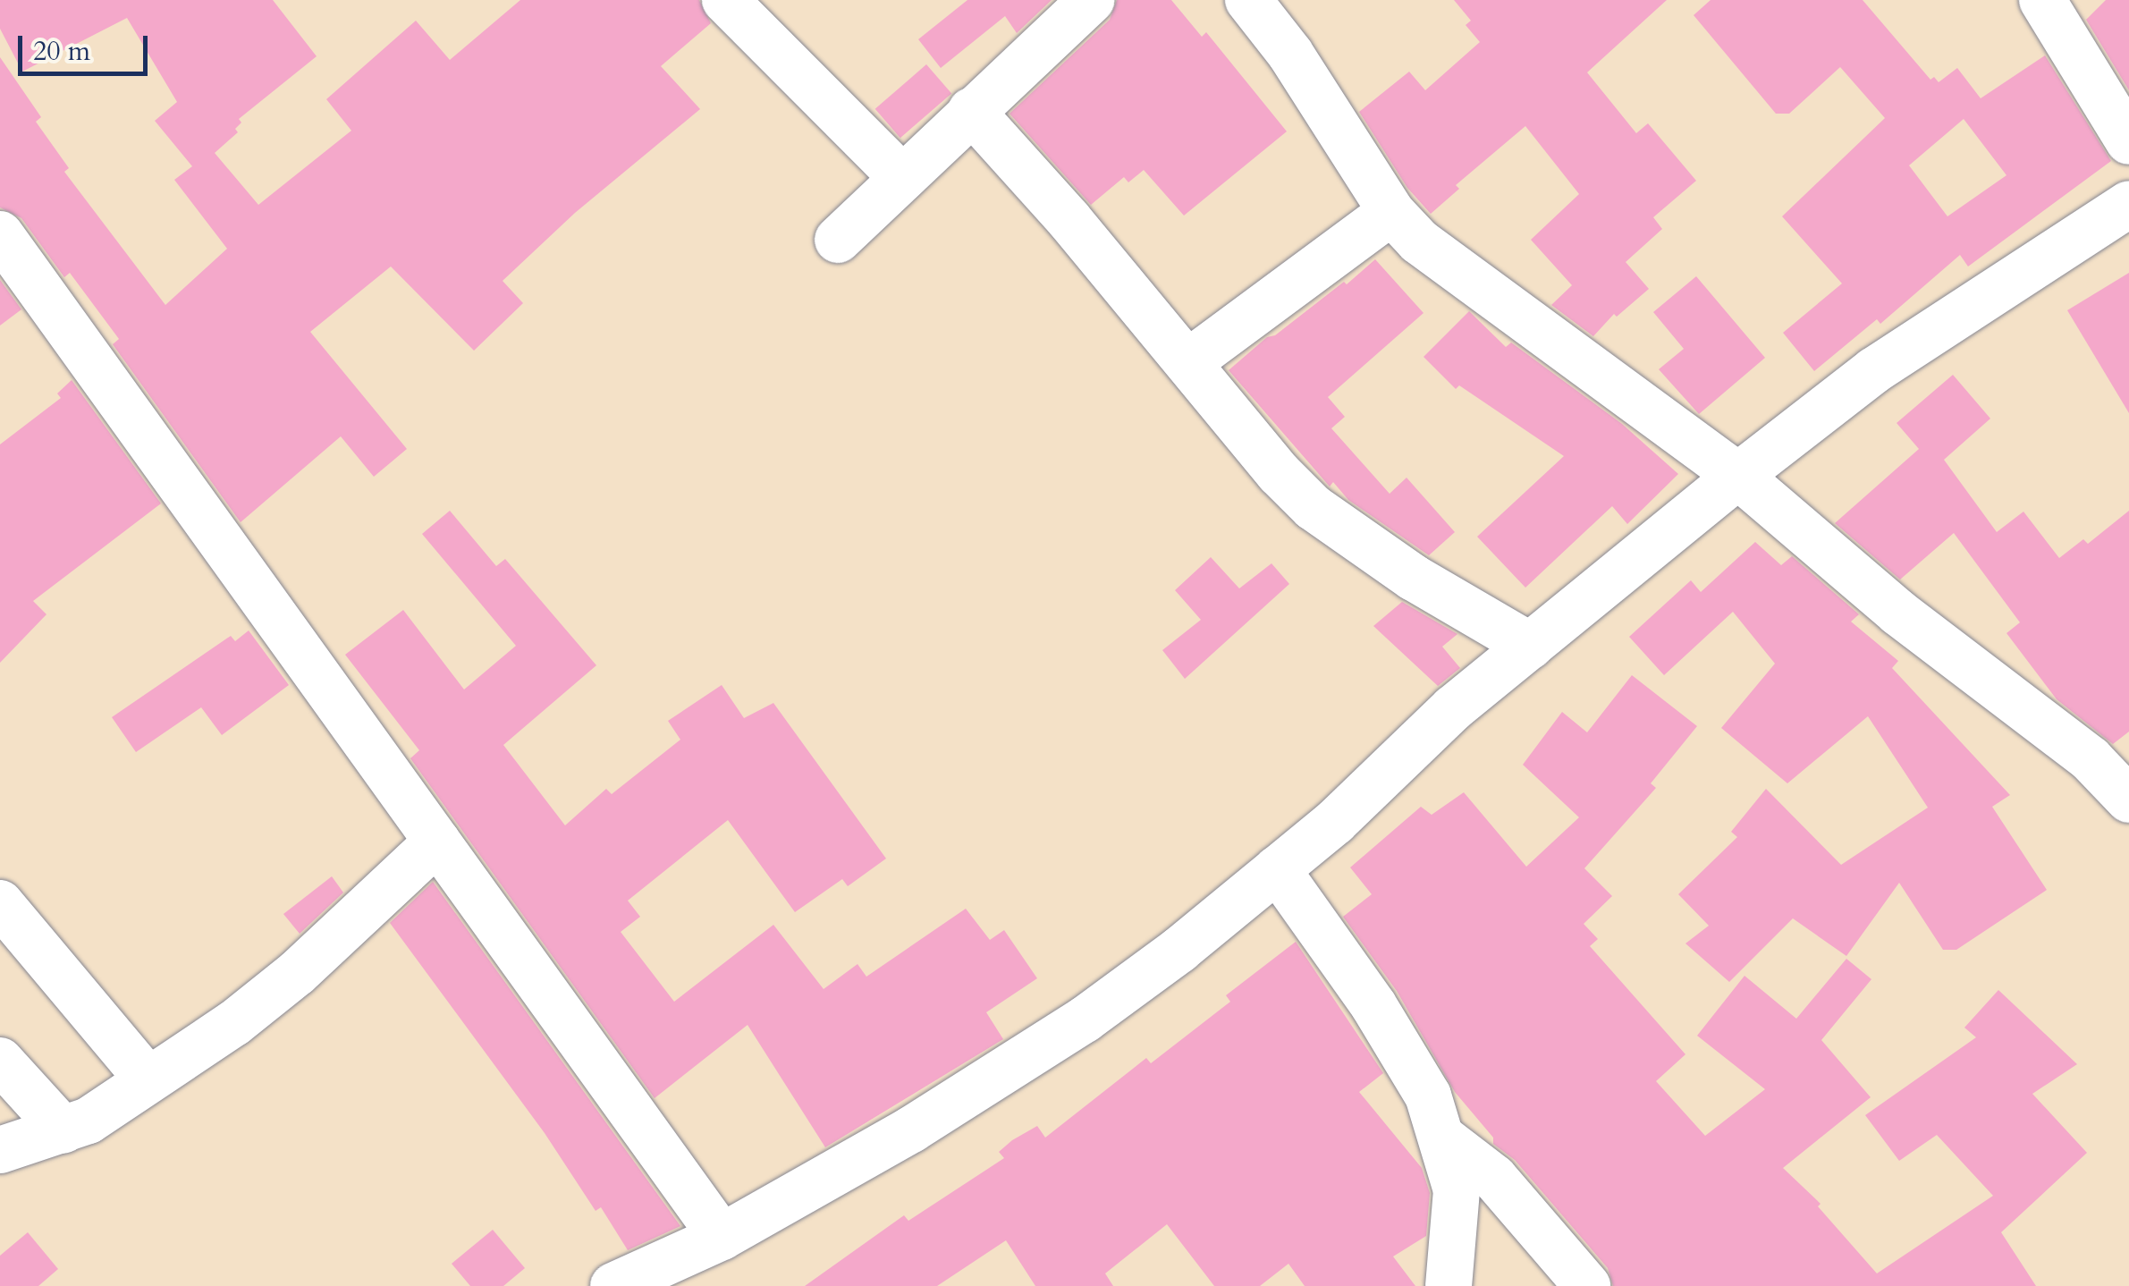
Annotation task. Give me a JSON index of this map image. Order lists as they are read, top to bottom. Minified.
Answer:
{"scale_bar":"20 m"}
